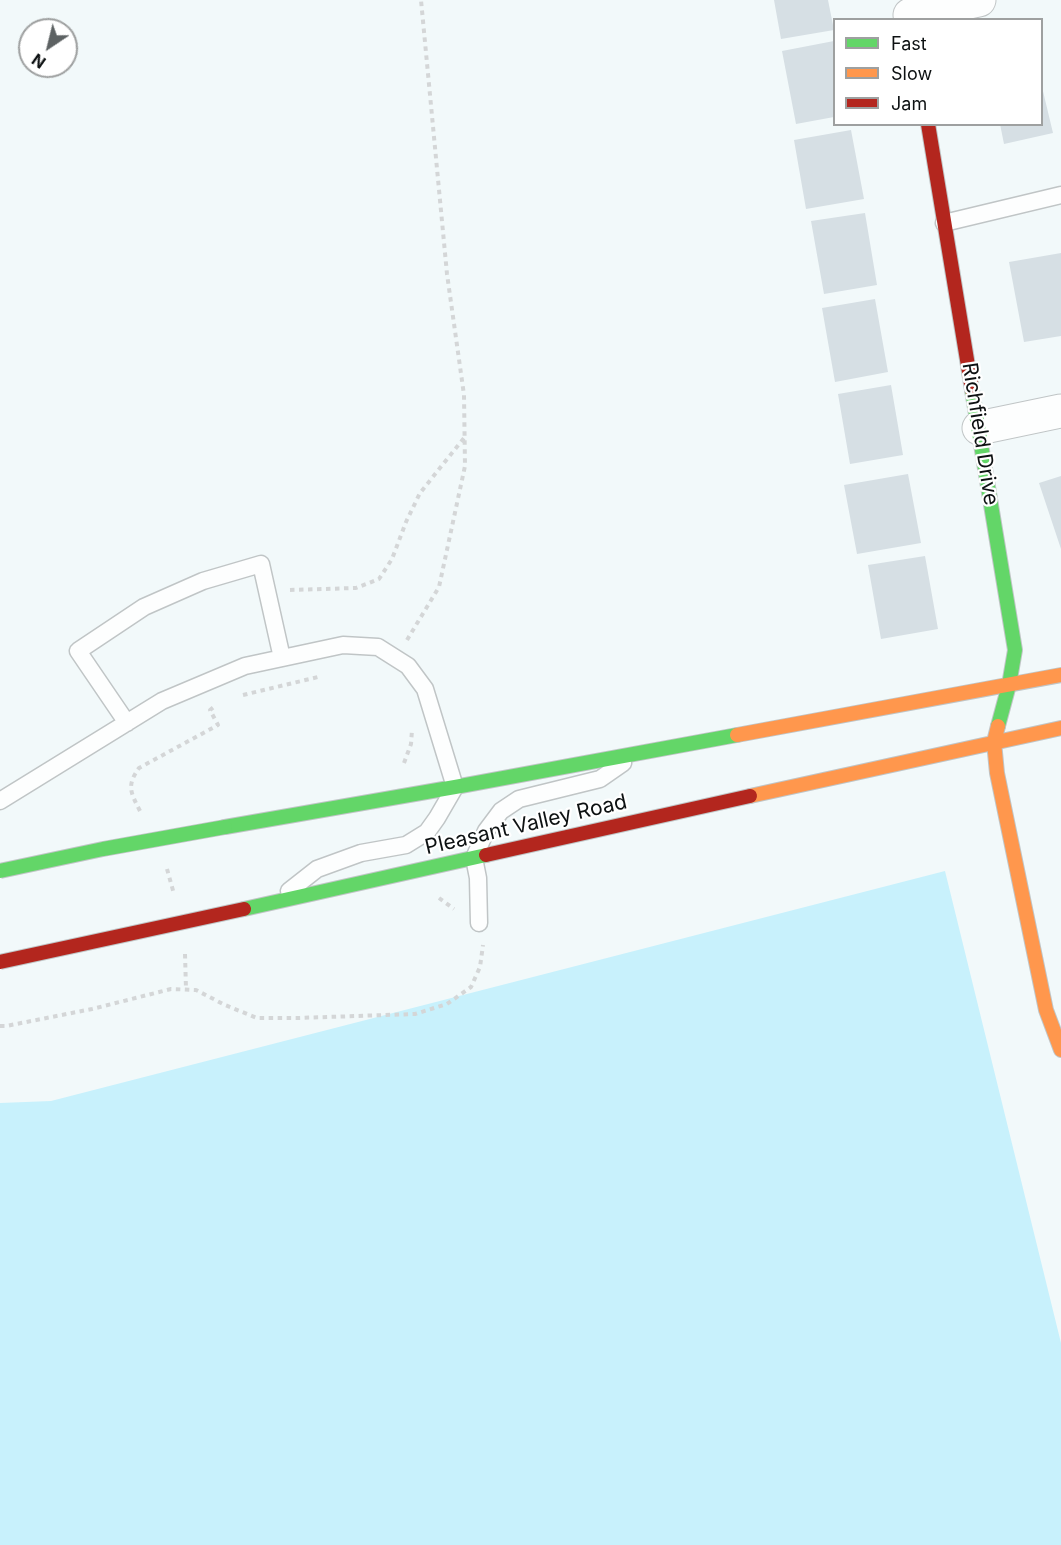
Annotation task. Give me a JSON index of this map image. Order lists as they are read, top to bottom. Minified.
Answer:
{"streets":{"main road":["Richfield Drive","Pleasant Valley Road"]},"crossings":[["Richfield Drive","Pleasant Valley Road"]],"legend":["Fast","Slow","Jam"],"north":"bottom left"}
